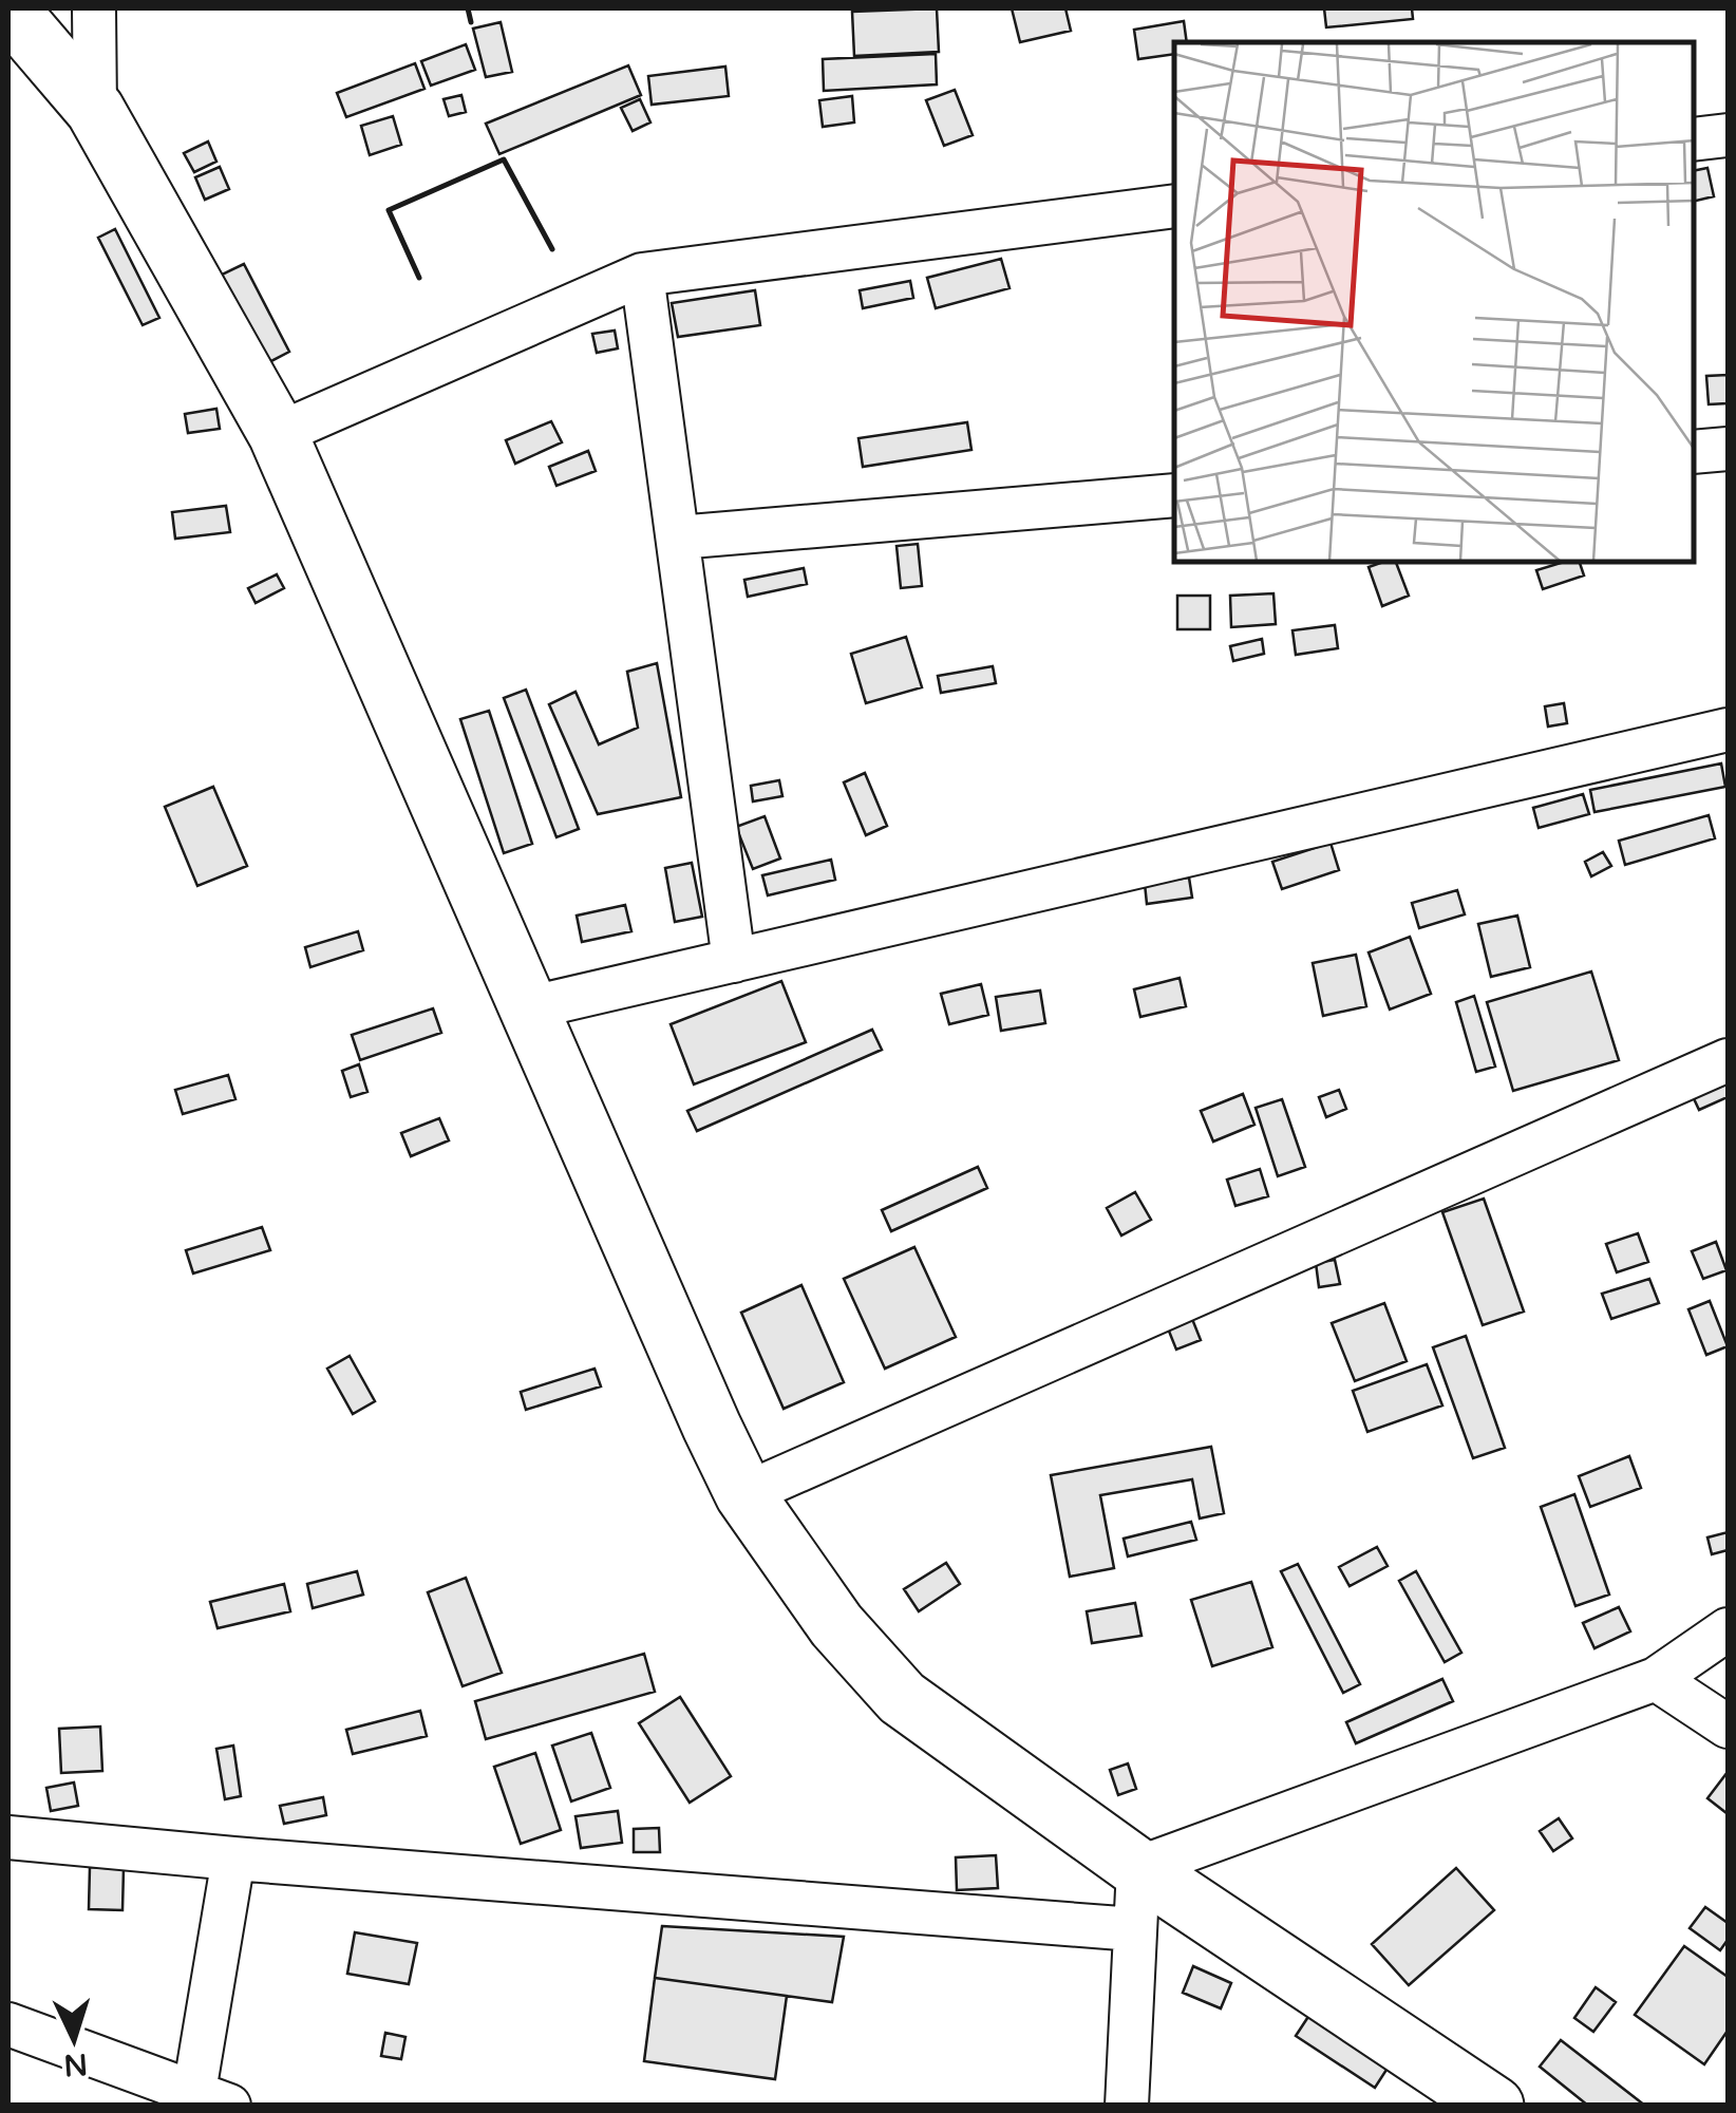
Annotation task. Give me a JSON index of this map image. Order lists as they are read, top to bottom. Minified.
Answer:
{"north":"bottom"}
